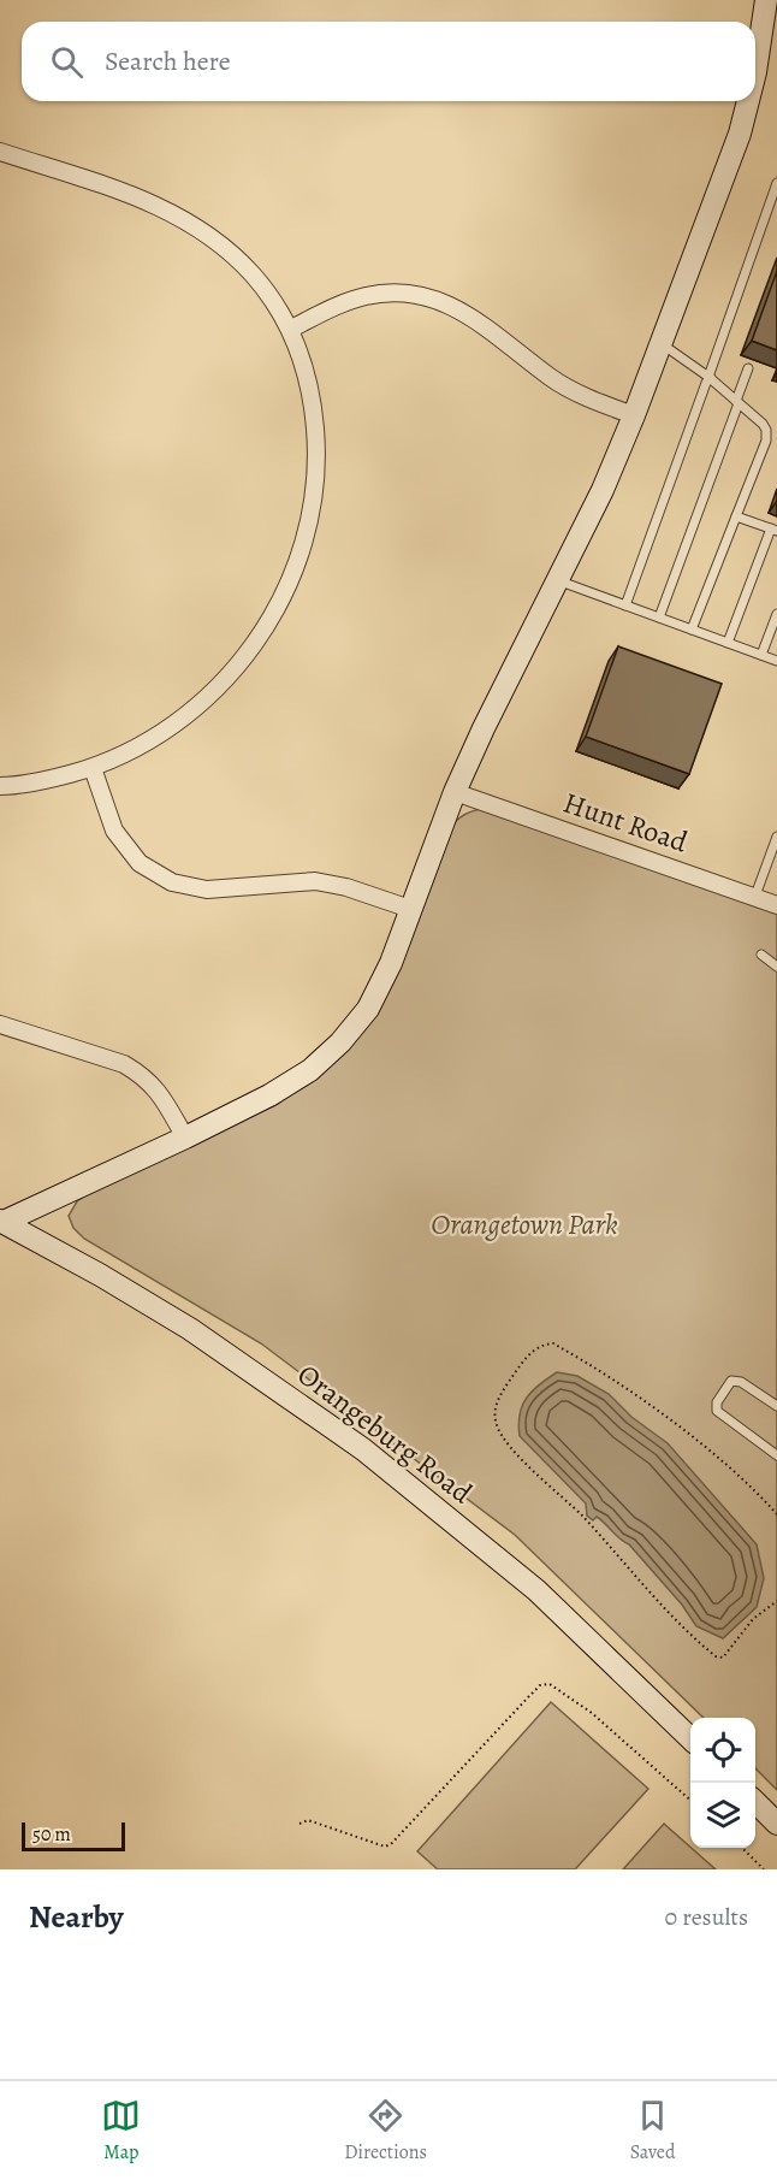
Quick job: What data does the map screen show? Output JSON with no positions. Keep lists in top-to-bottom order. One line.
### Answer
{"streets":{"street":["Hunt Road","Orangeburg Road"]},"parks":["Orangetown Park"],"scale_bar":"50 m","page":{"search":"Search here","scale":"50 m","heading":["Nearby","0 results"],"nav":["Map","Directions","Saved"]}}
